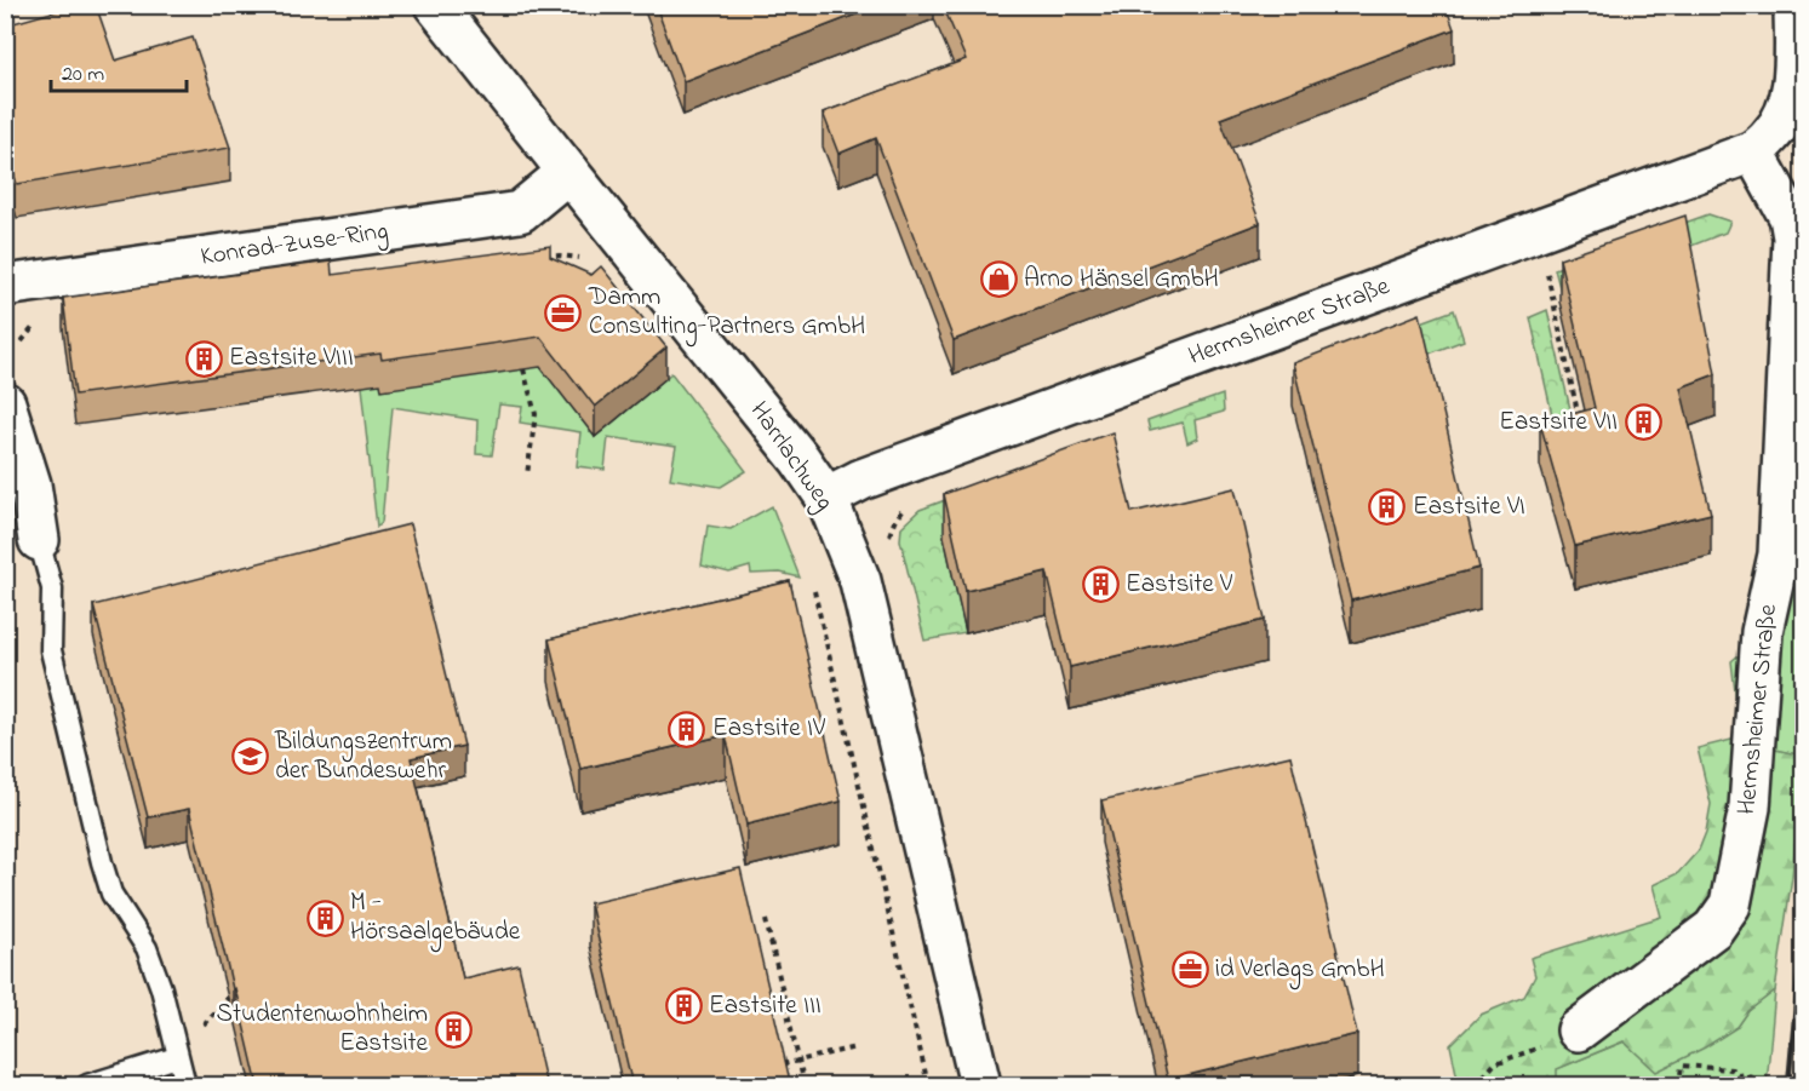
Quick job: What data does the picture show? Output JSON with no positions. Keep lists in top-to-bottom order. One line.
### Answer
{"streets":{"street":["Konrad-Zuse-Ring","Hermsheimer Straße","Harrlachweg"]},"crossings":[["Konrad-Zuse-Ring","Harrlachweg"],["Hermsheimer Straße","Harrlachweg"]],"places":{"shop":["Arno Hänsel GmbH"],"office":["Damm Consulting-Partners GmbH","id Verlags GmbH"],"building":["Eastsite VIII","Eastsite VII","Eastsite VI","Eastsite V","Eastsite IV","M - Hörsaalgebäude","Eastsite III","Studentenwohnheim Eastsite"],"school or university":["Bildungszentrum der Bundeswehr"]},"scale_bar":"20 m"}
